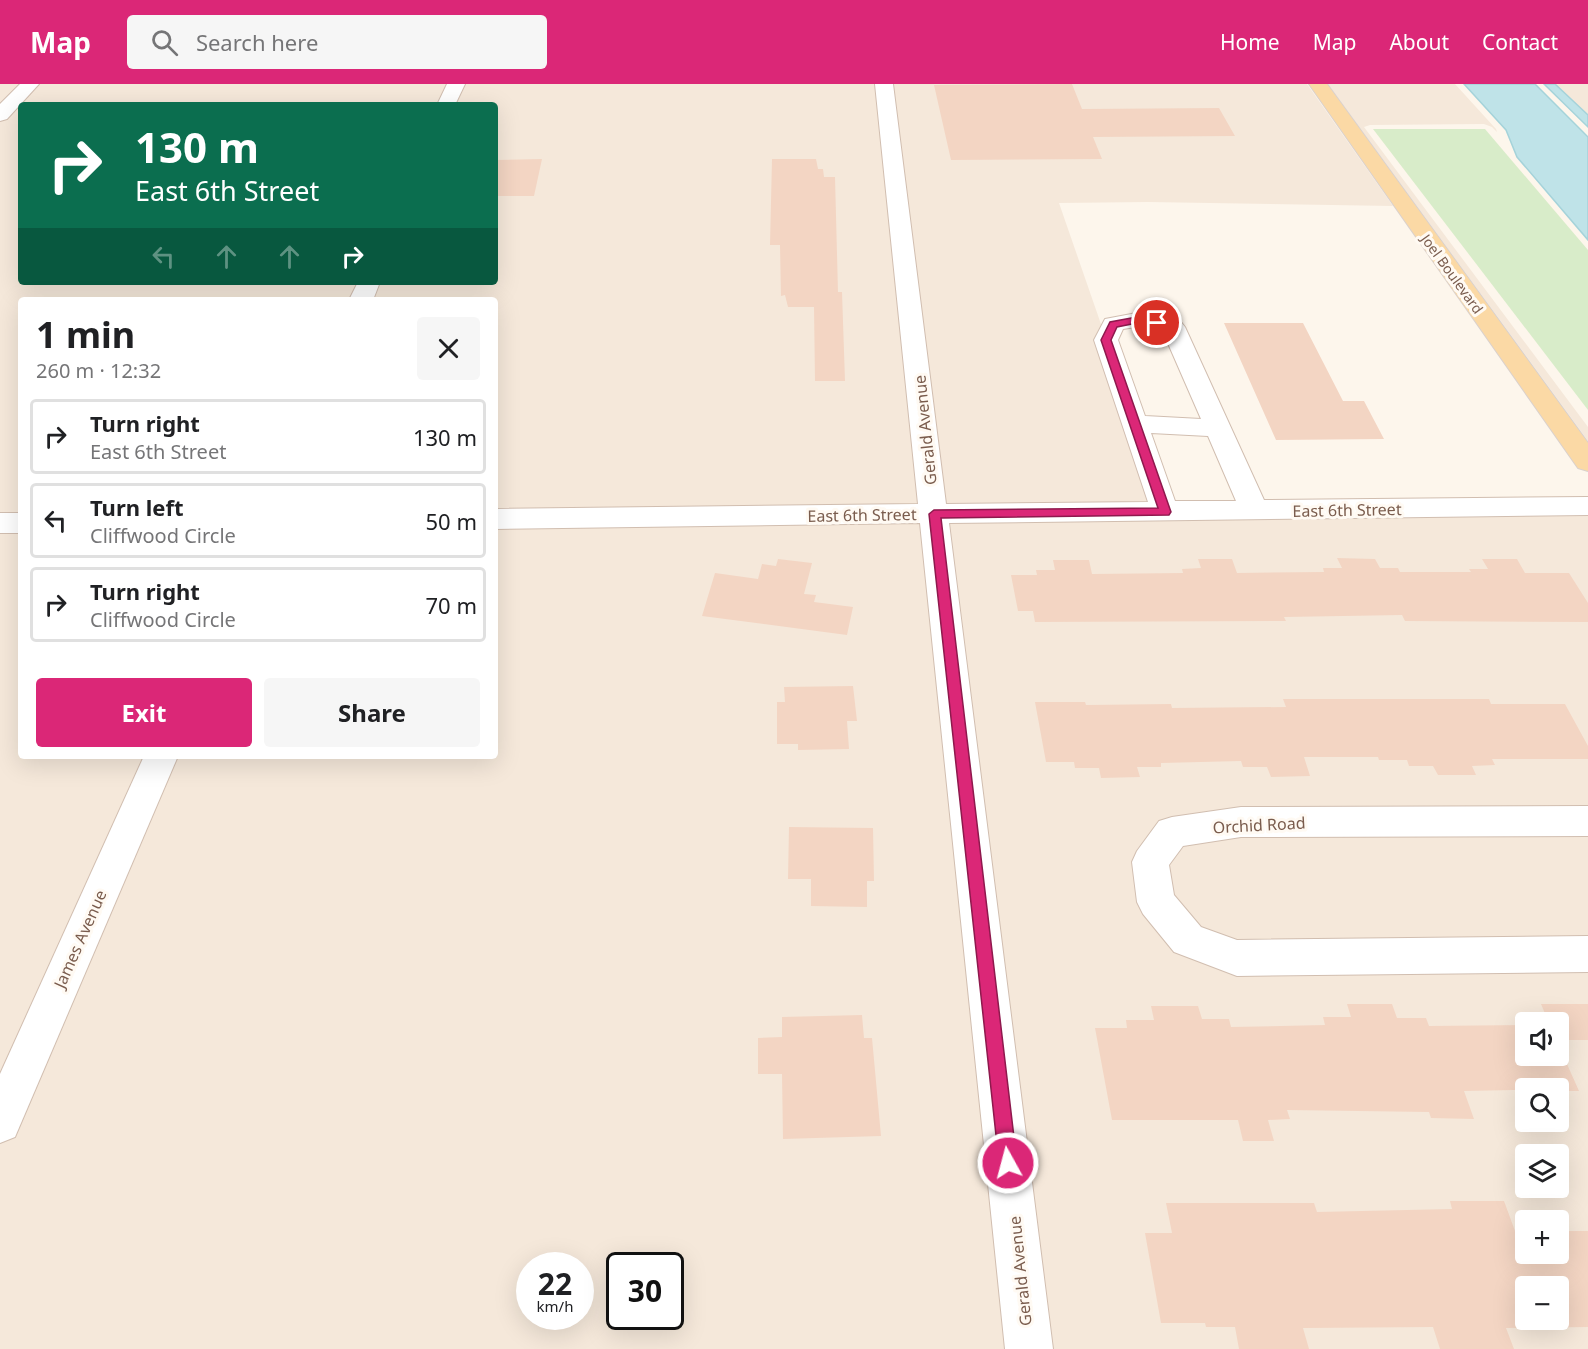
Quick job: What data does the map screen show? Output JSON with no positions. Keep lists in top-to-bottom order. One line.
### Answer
{"streets":{"main road":["Joel Boulevard"],"street":["Gerald Avenue","East 6th Street","Orchid Road","James Avenue"]},"crossings":[["Gerald Avenue","East 6th Street"]],"page":{"header":"Map","search":"Search here","nav":["Home","Map","About","Contact"],"turn":["130 m","East 6th Street"],"heading":["1 min","260 m · 12:32"],"list":[{"name":"Turn right","note":"East 6th Street","value":"130 m"},{"name":"Turn left","note":"Cliffwood Circle","value":"50 m"},{"name":"Turn right","note":"Cliffwood Circle","value":"70 m"}],"buttons":["Exit","Share"],"map_buttons":["+","−"],"speed":"22 km/h","limit":"30"}}
